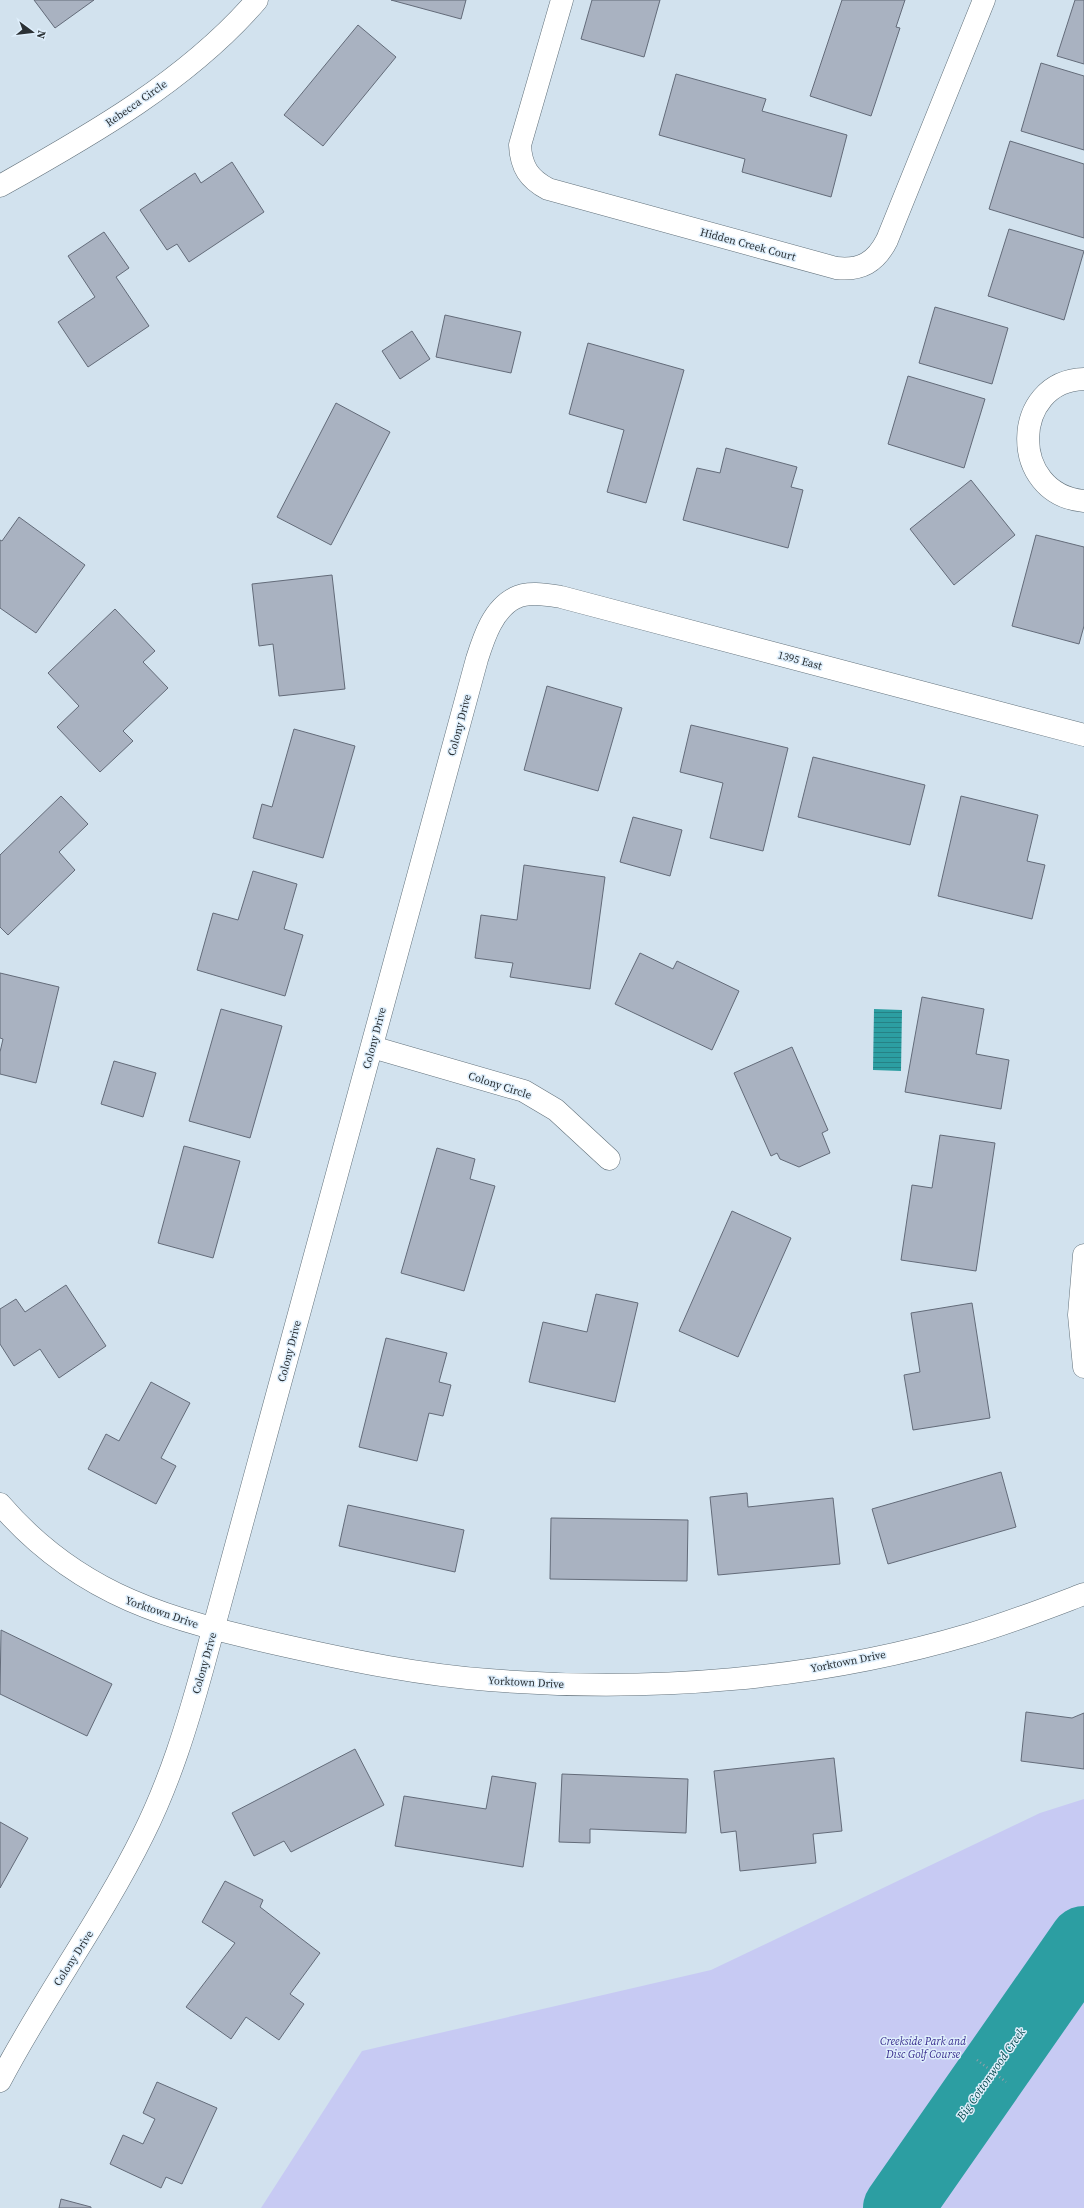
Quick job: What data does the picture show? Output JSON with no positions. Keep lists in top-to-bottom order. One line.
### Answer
{"streets":{"street":["Rebecca Circle","Hidden Creek Court","1395 East","Colony Drive","Colony Circle","Yorktown Drive"]},"crossings":[["1395 East","Colony Drive"],["Colony Drive","Colony Circle"],["Colony Drive","Yorktown Drive"]],"water":["Big Cottonwood Creek"],"parks":["Creekside Park and Disc Golf Course"],"north":"right"}
